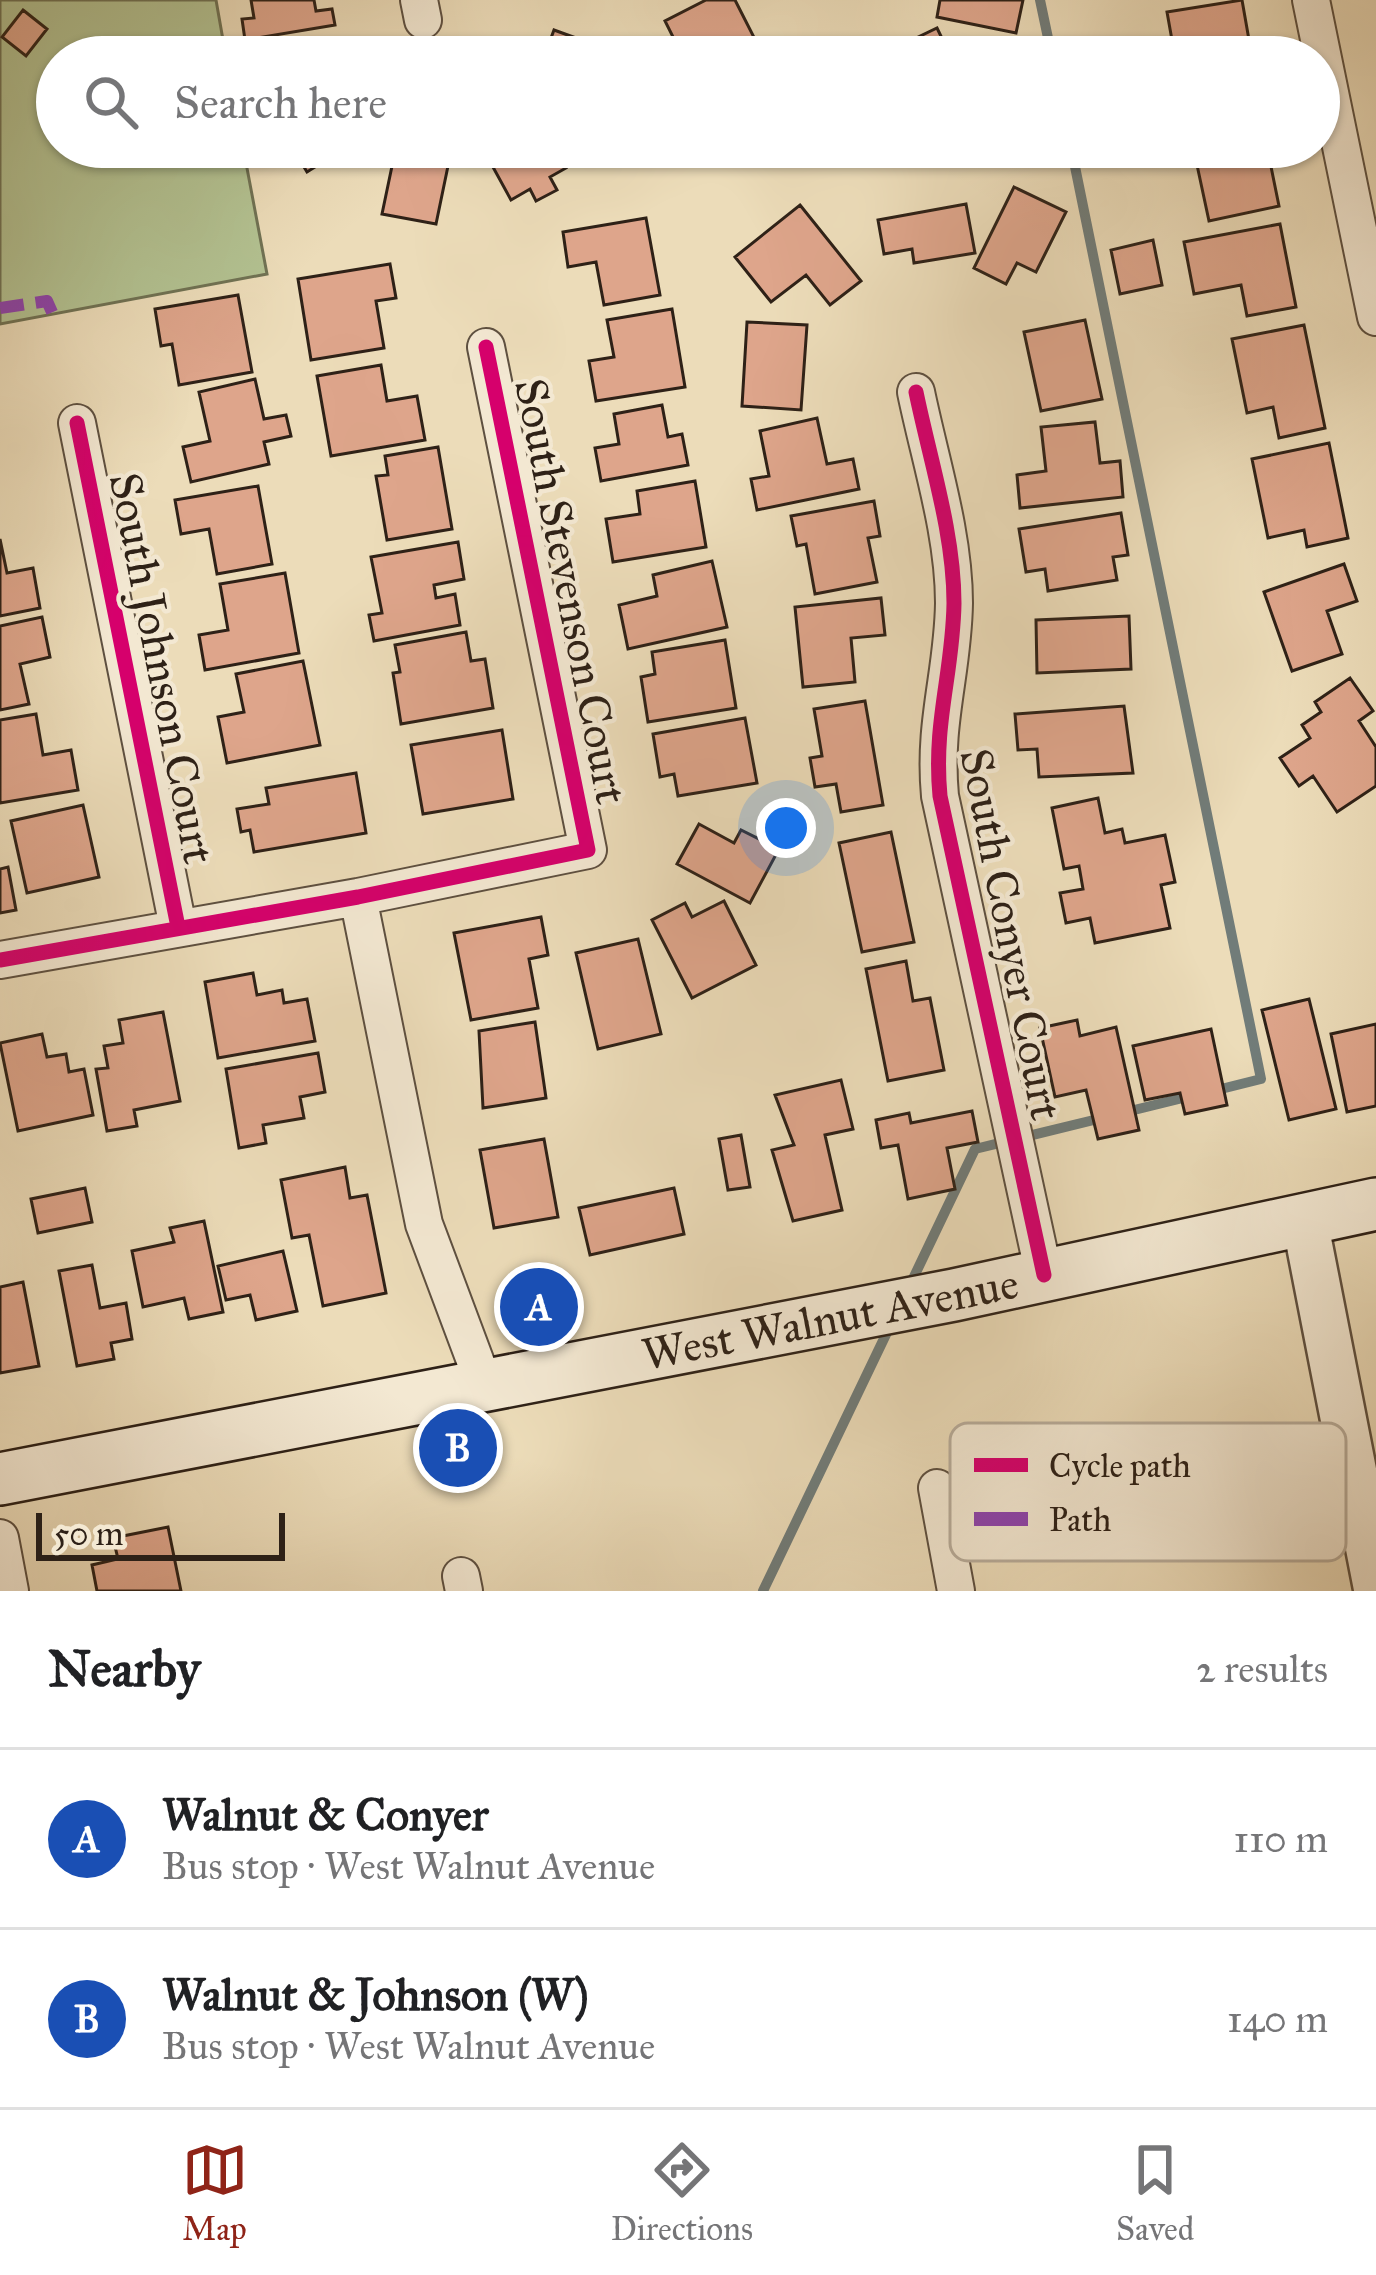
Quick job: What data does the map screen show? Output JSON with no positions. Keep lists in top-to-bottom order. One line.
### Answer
{"streets":{"main road":["West Walnut Avenue"],"street":["South Stevenson Court","South Johnson Court","South Conyer Court"]},"crossings":[["South Conyer Court","West Walnut Avenue"]],"legend":["Cycle path","Path"],"scale_bar":"50 m","page":{"search":"Search here","pins":["A","B"],"scale":"50 m","heading":["Nearby","2 results"],"list":[{"mark":"A","name":"Walnut & Conyer","note":"Bus stop · West Walnut Avenue","value":"110 m"},{"mark":"B","name":"Walnut & Johnson (W)","note":"Bus stop · West Walnut Avenue","value":"140 m"}],"nav":["Map","Directions","Saved"]}}
